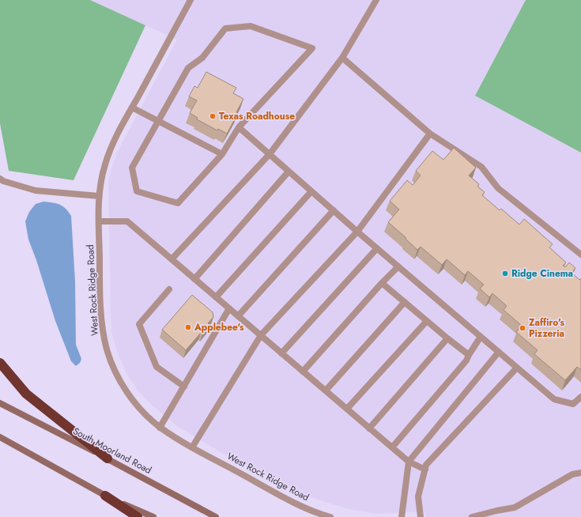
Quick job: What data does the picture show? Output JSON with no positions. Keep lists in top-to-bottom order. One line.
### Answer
{"streets":{"main road":["South Moorland Road"],"street":["West Rock Ridge Road"]},"places":["Texas Roadhouse","Ridge Cinema","Applebee's","Zaffiro's Pizzeria"]}
